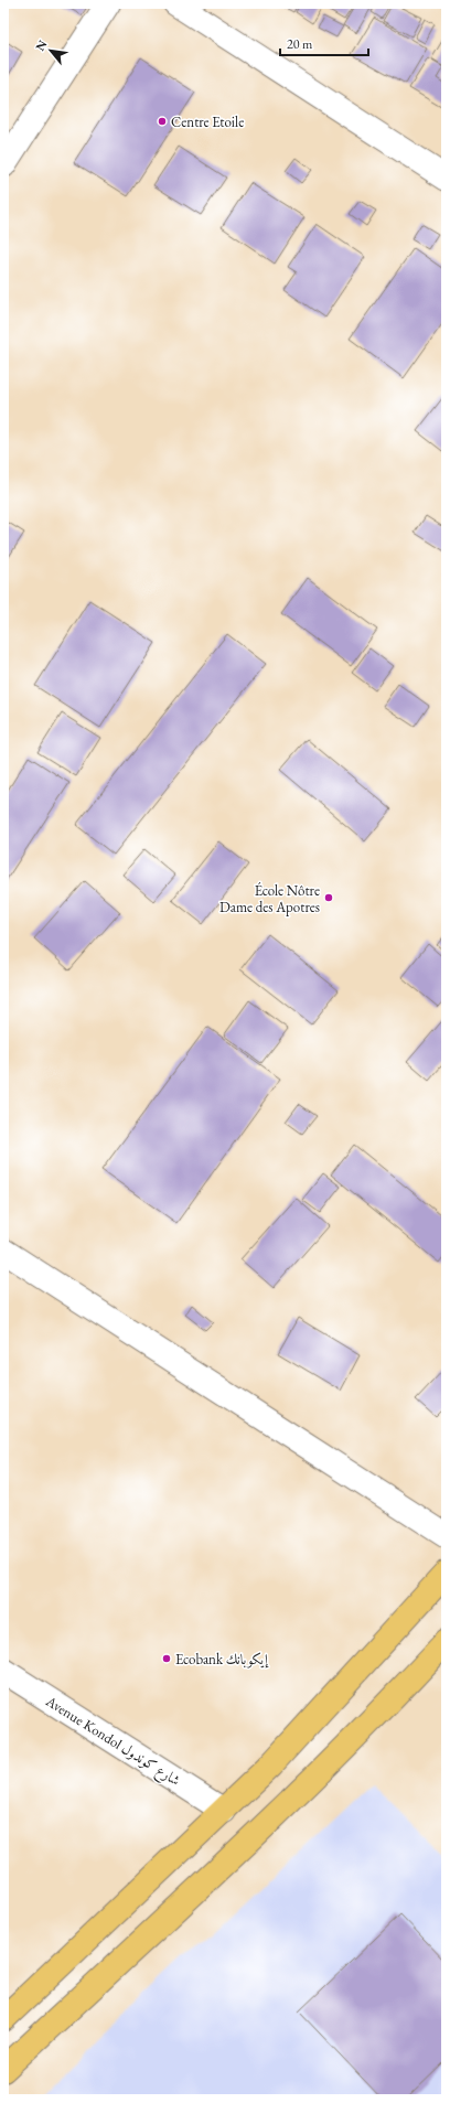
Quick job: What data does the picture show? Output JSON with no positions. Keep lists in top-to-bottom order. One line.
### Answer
{"streets":{"street":["Avenue Kondol شارع كوندول"]},"places":["Centre Etoile","École Nôtre Dame des Apotres","Ecobank إيكوبانك"],"scale_bar":"20 m","north":"top left"}
